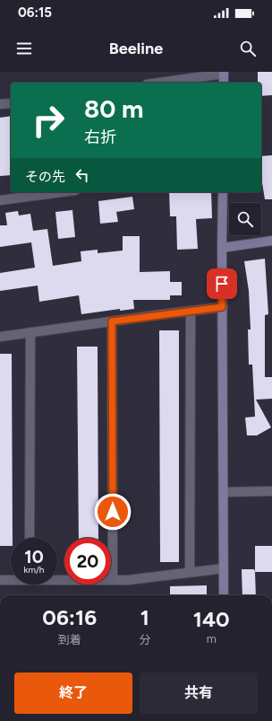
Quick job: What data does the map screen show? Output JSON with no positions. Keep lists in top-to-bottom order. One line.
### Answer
{"page":{"status":"06:15","header":"Beeline","turn":["80 m","右折"],"then":"その先","speed":"10 km/h","limit":"20","eta":["06:16","到着","1","分","140","m"],"buttons":["終了","共有"]}}
